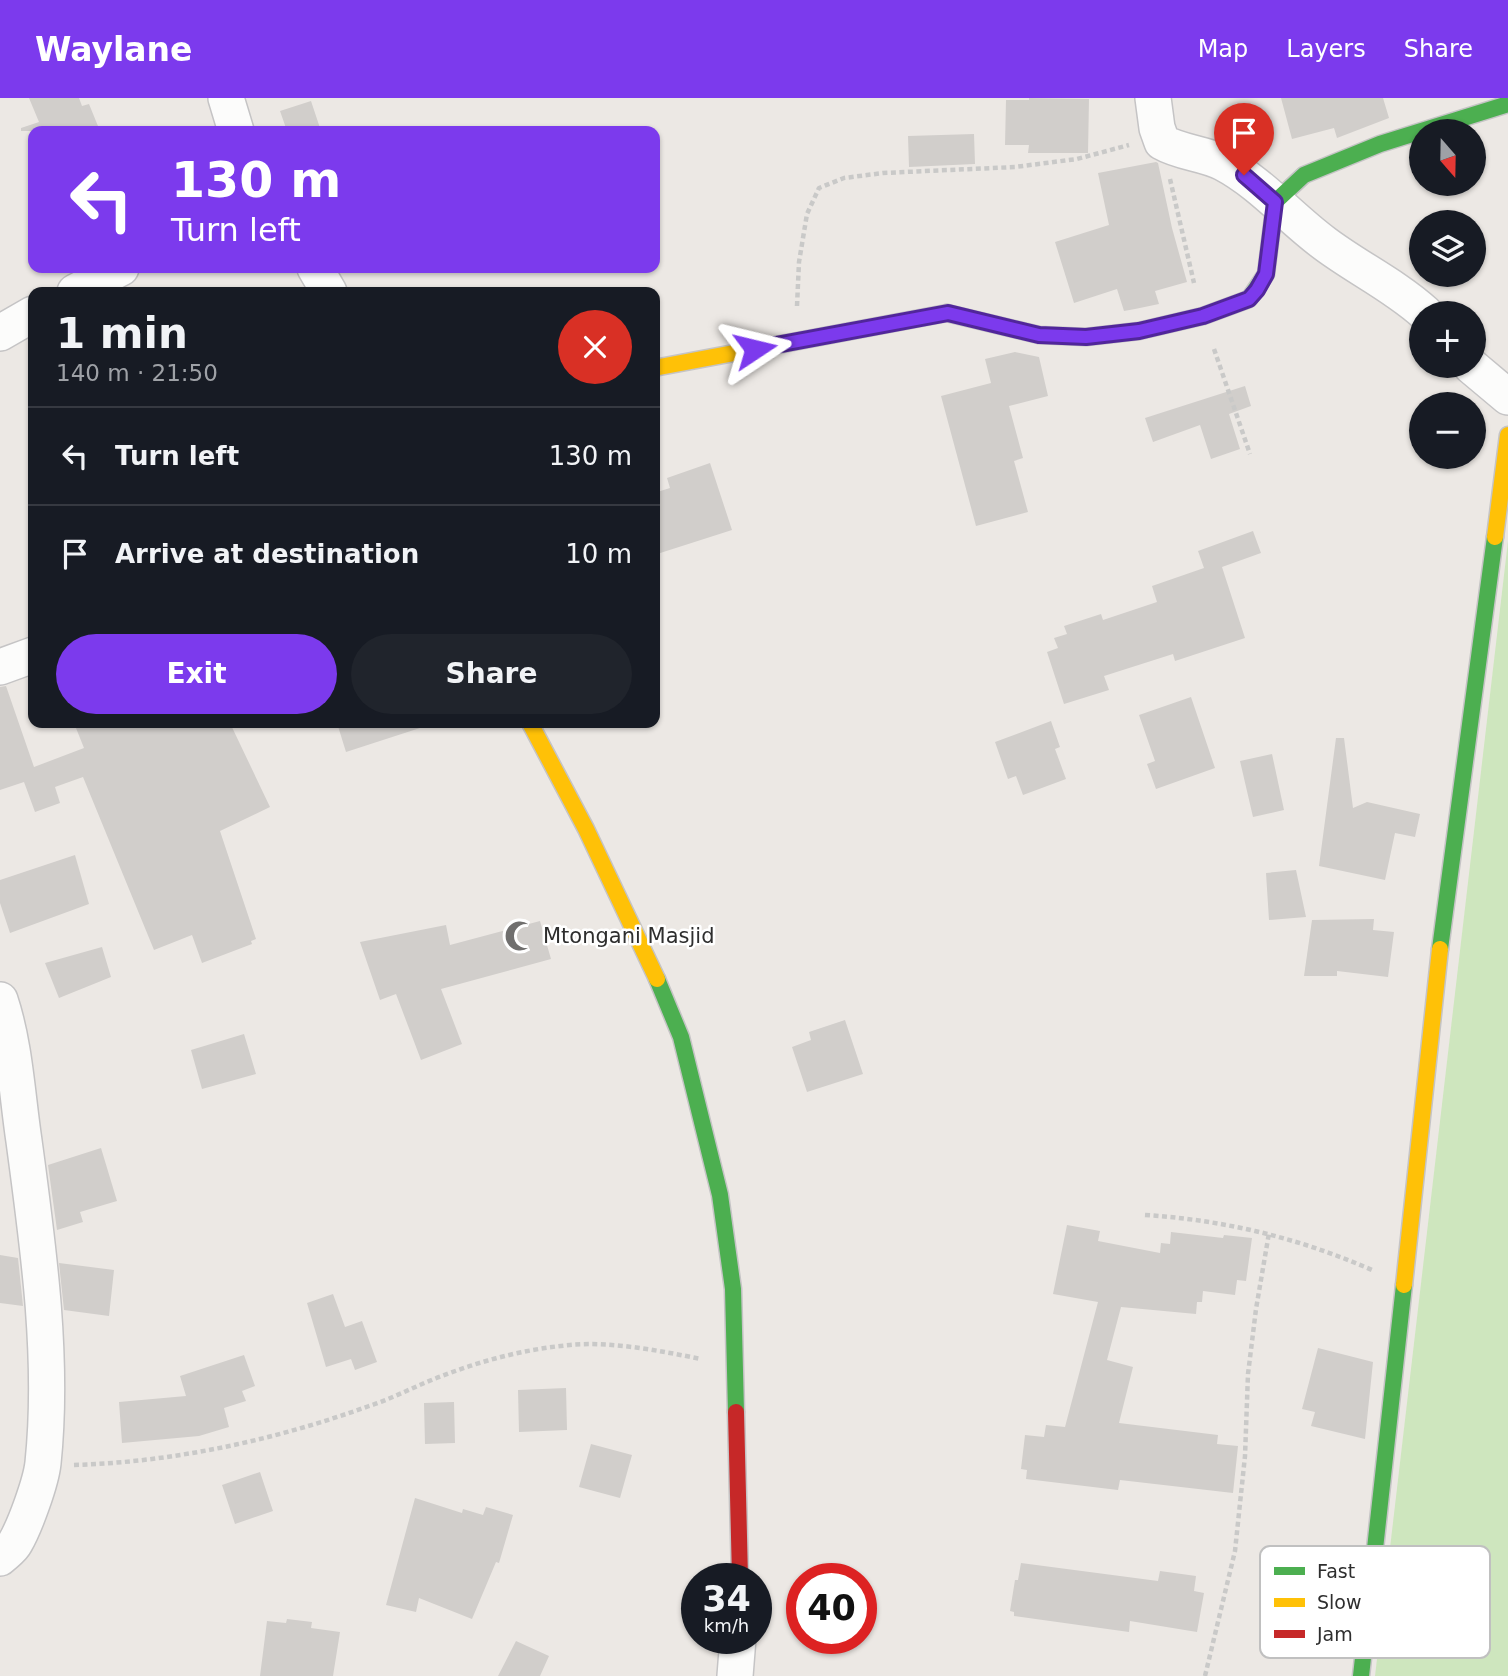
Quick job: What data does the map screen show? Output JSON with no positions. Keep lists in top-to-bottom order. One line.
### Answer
{"places":{"mosque":["Mtongani Masjid"]},"legend":["Fast","Slow","Jam"],"north":"bottom","page":{"header":"Waylane","nav":["Map","Layers","Share"],"map_buttons":["+","−"],"turn":["130 m","Turn left"],"heading":["1 min","140 m · 21:50"],"list":[{"name":"Turn left","value":"130 m"},{"name":"Arrive at destination","value":"10 m"}],"buttons":["Exit","Share"],"speed":"34 km/h","limit":"40"}}
